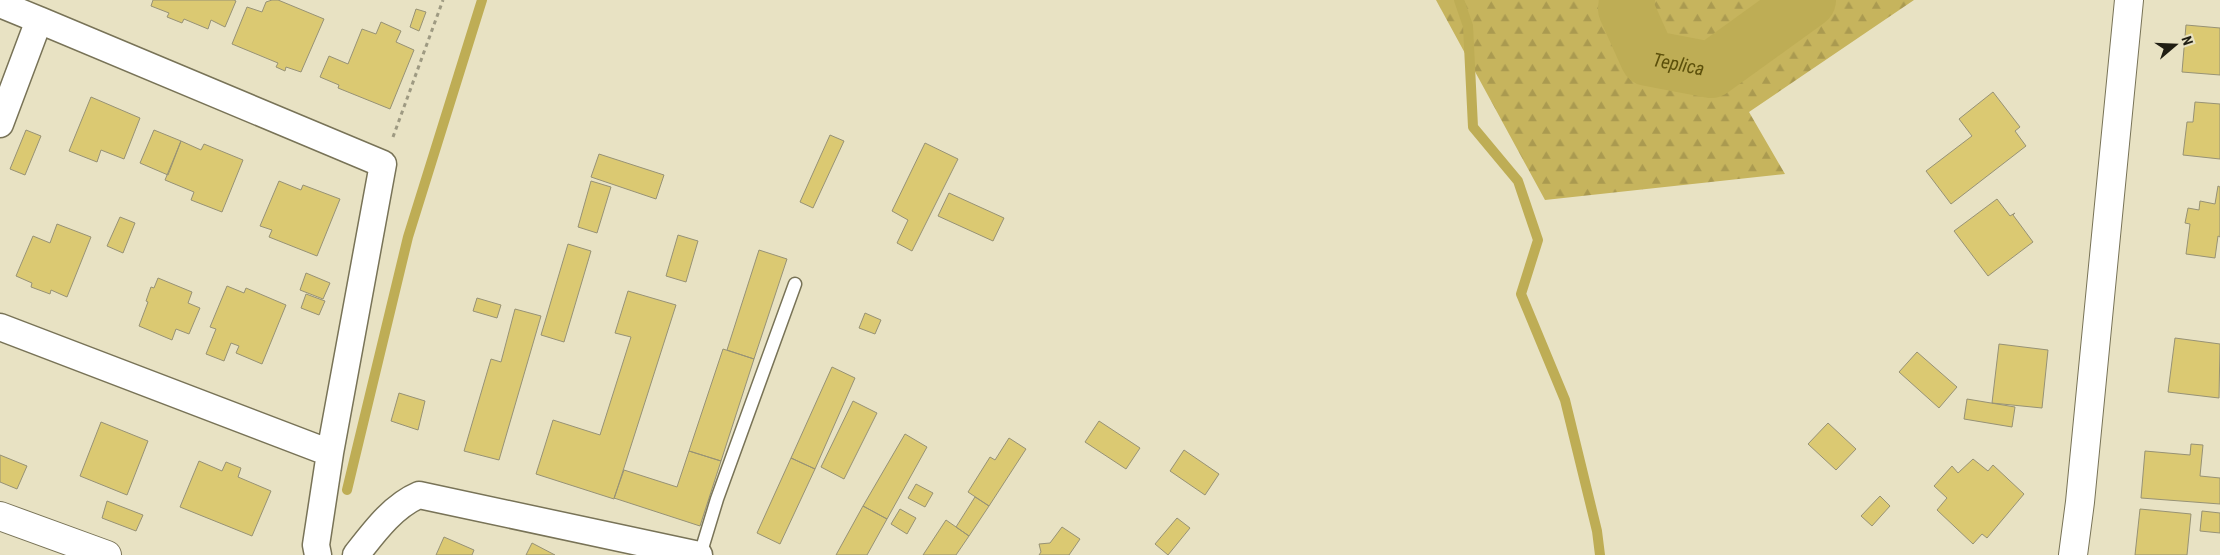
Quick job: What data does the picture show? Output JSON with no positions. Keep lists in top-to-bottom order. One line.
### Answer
{"water":["Teplica"],"north":"right"}
